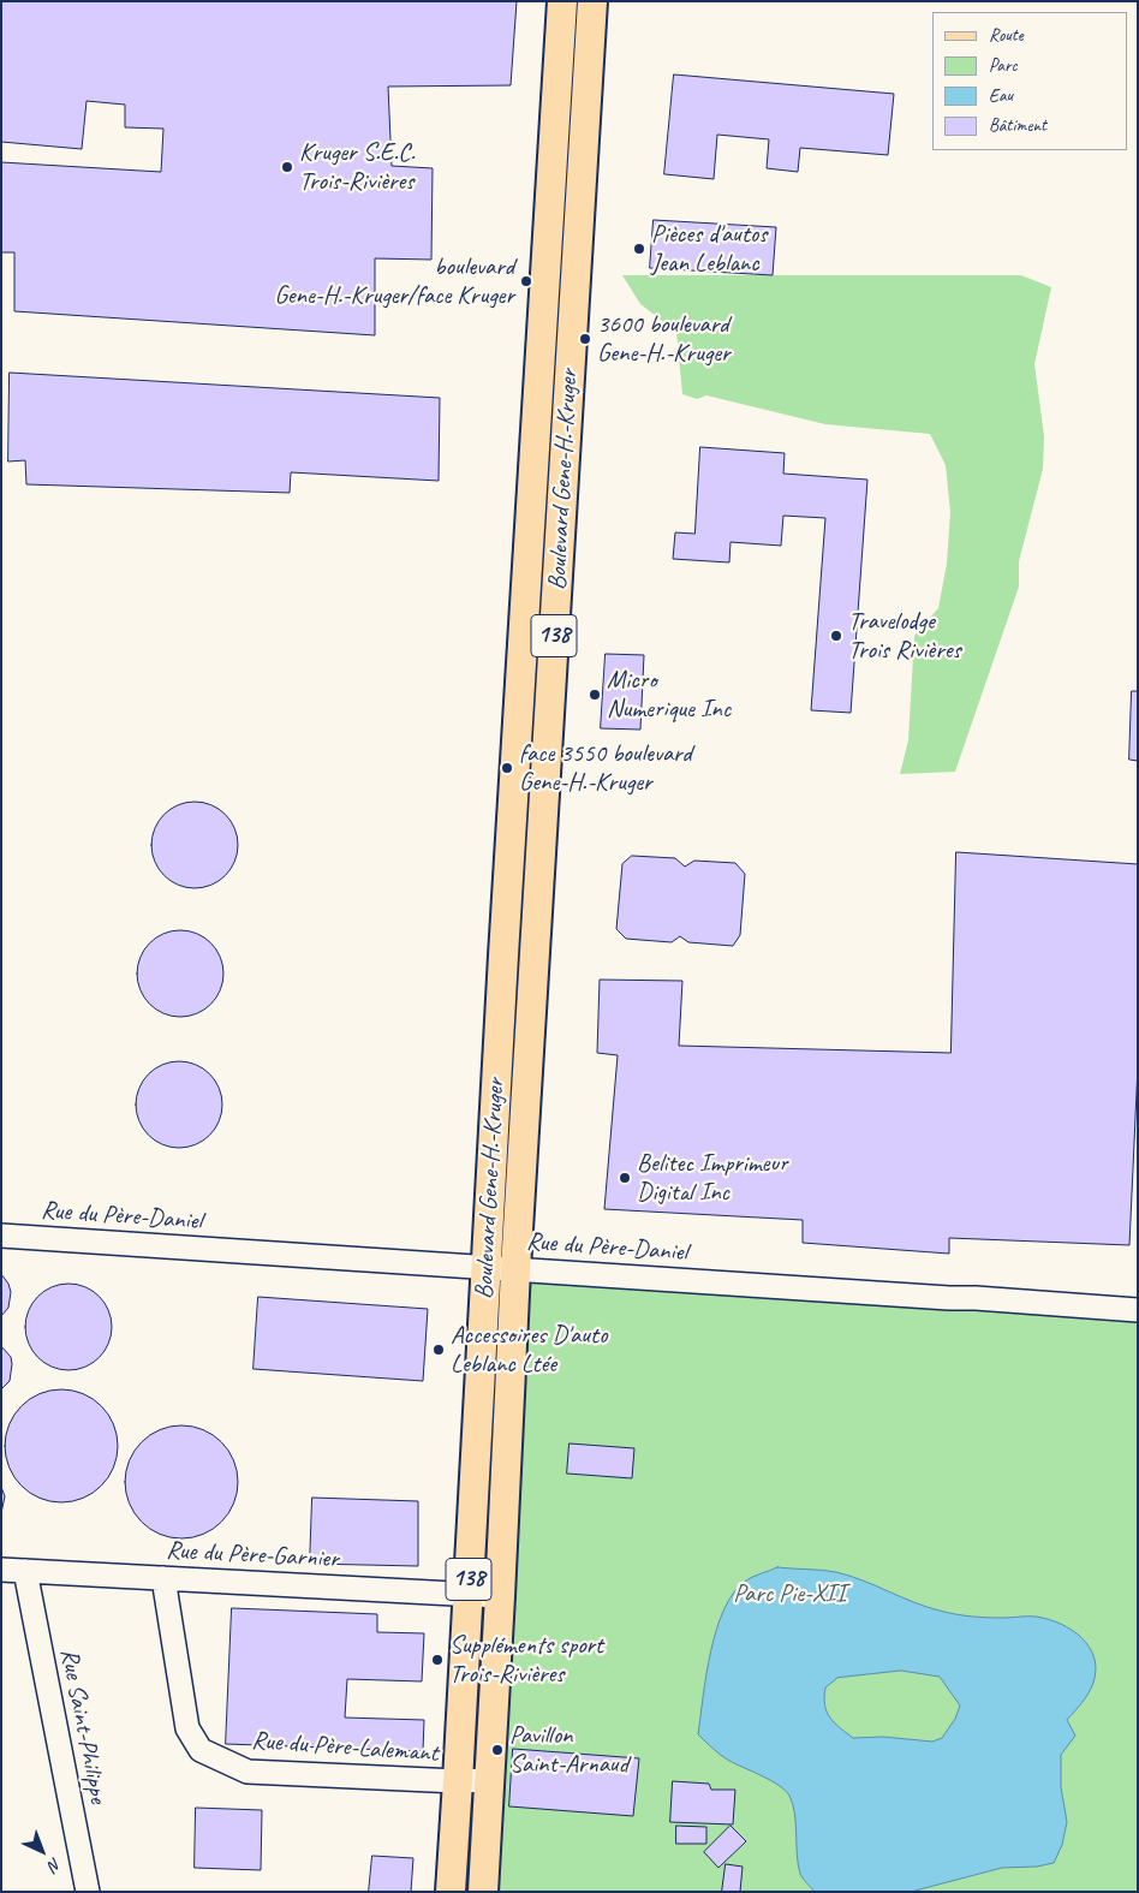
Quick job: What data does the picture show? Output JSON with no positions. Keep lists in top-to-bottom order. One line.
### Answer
{"streets":{"main road":["Boulevard Gene-H.-Kruger","138"],"street":["Rue du Père-Daniel","Rue du Père-Garnier","Rue Saint-Philippe","Rue du Père-Lalemant"]},"crossings":[["Boulevard Gene-H.-Kruger","Rue du Père-Daniel"],["Boulevard Gene-H.-Kruger","Rue du Père-Garnier"],["Boulevard Gene-H.-Kruger","Rue du Père-Lalemant"],["Rue du Père-Garnier","Rue Saint-Philippe"],["Rue du Père-Garnier","Rue du Père-Lalemant"]],"parks":["Parc Pie-XII"],"places":["Kruger S.E.C. Trois-Rivières","Pièces d'autos Jean Leblanc","boulevard Gene-H.-Kruger/face Kruger","3600 boulevard Gene-H.-Kruger","Travelodge Trois Rivières","Micro Numerique Inc","face 3550 boulevard Gene-H.-Kruger","Belitec Imprimeur Digital Inc","Accessoires D'auto Leblanc Ltée","Suppléments sport Trois-Rivières","Pavillon Saint-Arnaud"],"legend":["Route","Parc","Eau","Bâtiment"],"north":"bottom right"}
